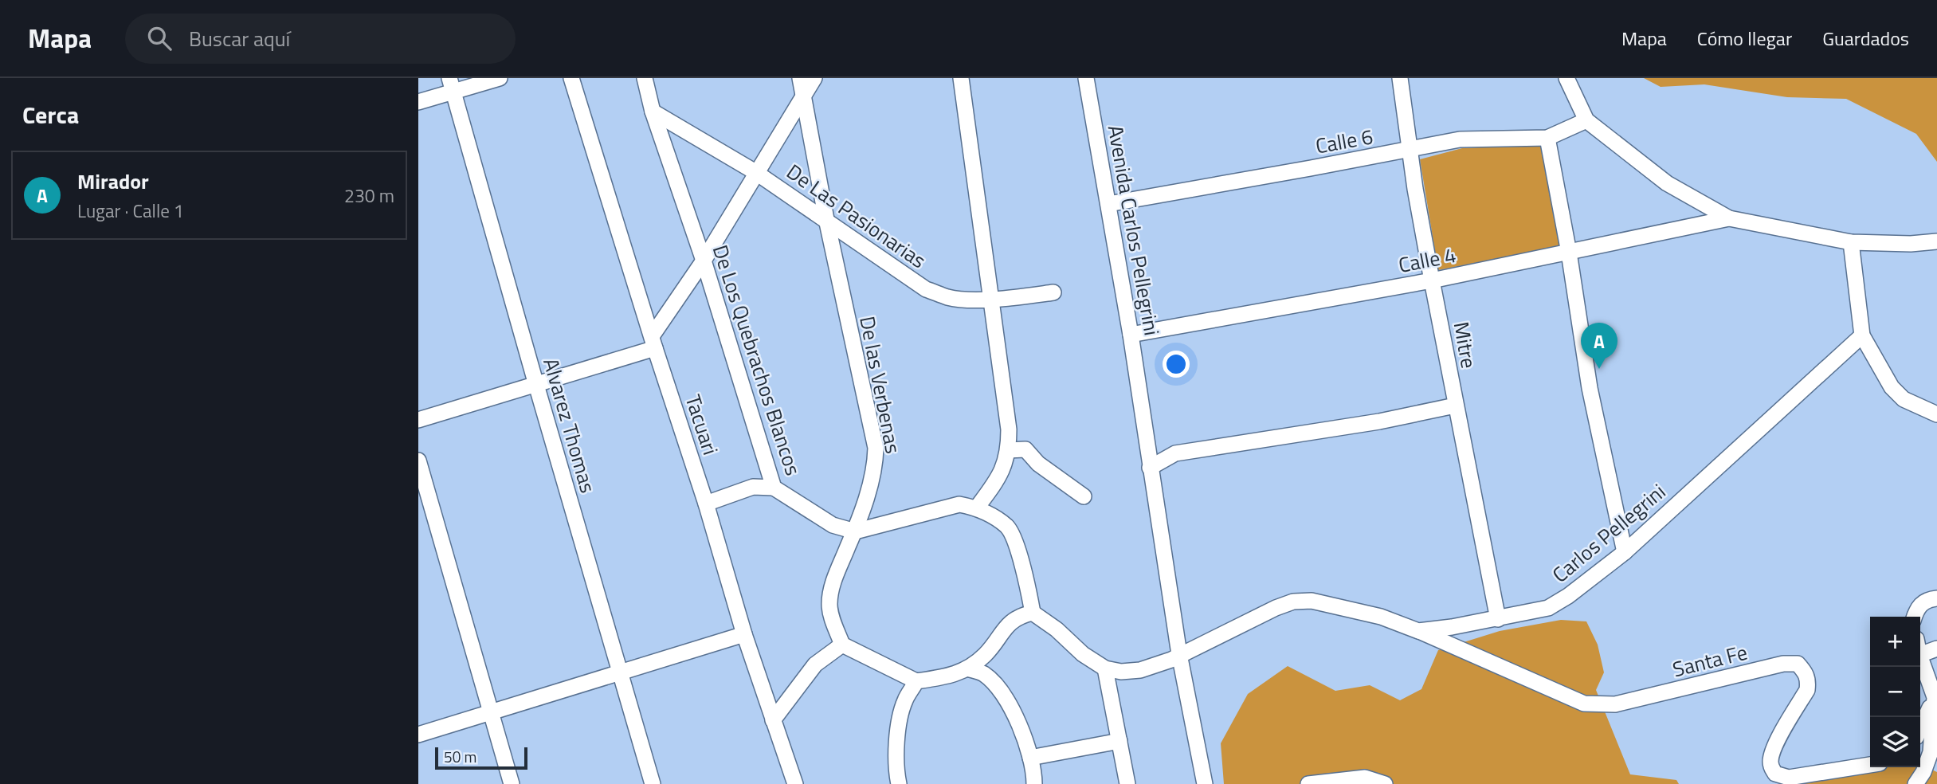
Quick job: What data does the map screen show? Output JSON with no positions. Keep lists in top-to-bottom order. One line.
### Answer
{"streets":{"street":["Calle 6","De Las Pasionarias","Avenida Carlos Pellegrini","Calle 4","Mitre","De Los Quebrachos Blancos","De las Verbenas","Tacuari","Alvarez Thomas","Carlos Pellegrini","Santa Fe"]},"crossings":[["Calle 6","Avenida Carlos Pellegrini"],["Calle 6","Mitre"],["De Las Pasionarias","De Los Quebrachos Blancos"],["De Las Pasionarias","De las Verbenas"],["Avenida Carlos Pellegrini","Calle 4"],["Calle 4","Mitre"],["Mitre","Carlos Pellegrini"],["De Los Quebrachos Blancos","De las Verbenas"],["Carlos Pellegrini","Santa Fe"]],"scale_bar":"50 m","page":{"header":"Mapa","search":"Buscar aquí","nav":["Mapa","Cómo llegar","Guardados"],"heading":"Cerca","list":[{"mark":"A","name":"Mirador","note":"Lugar · Calle 1","value":"230 m"}],"pins":"A","map_buttons":["+","−"],"scale":"50 m"}}
